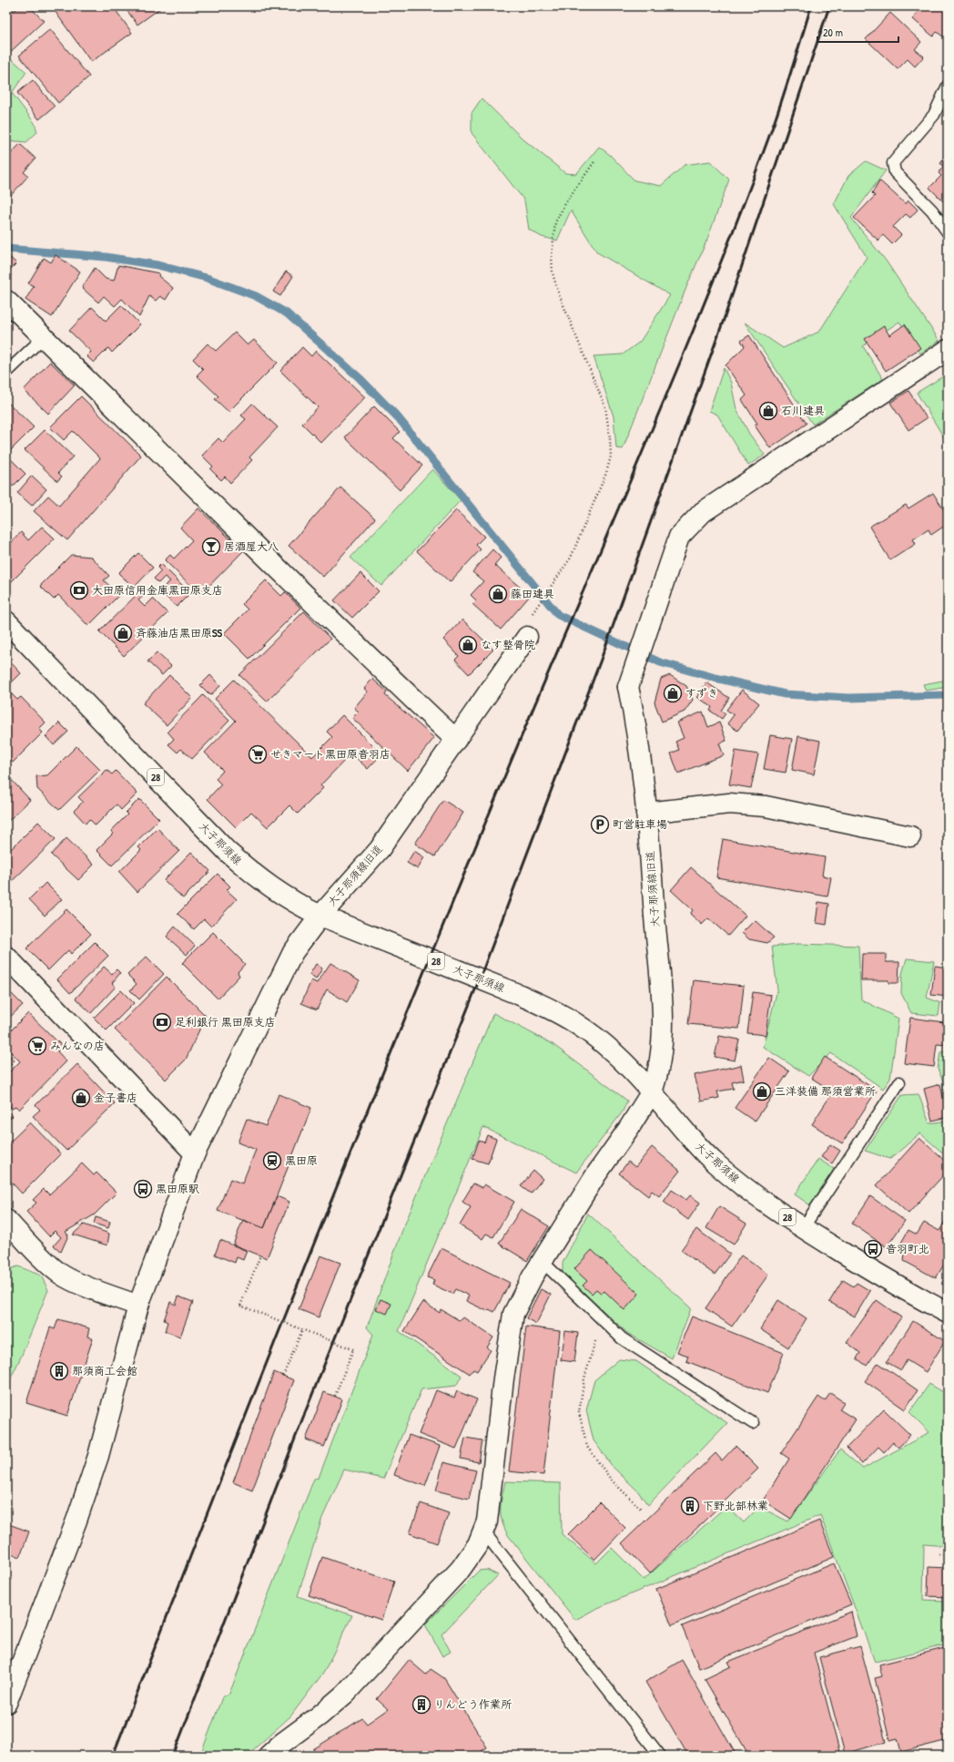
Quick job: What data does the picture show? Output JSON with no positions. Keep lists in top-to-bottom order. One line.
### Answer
{"streets":{"street":["28","大子那須線","大子那須線旧道"]},"crossings":[["大子那須線","大子那須線旧道"]],"places":{"shop":["石川建具","藤田建具","斉藤油店黒田原SS","なす整骨院","すずき","三洋装備 那須営業所","金子書店"],"bar":["居酒屋大八"],"bank":["大田原信用金庫黒田原支店","足利銀行 黒田原支店"],"supermarket":["せきマート黒田原音羽店","みんなの店"],"parking":["町営駐車場"],"station":["黒田原"],"bus stop":["黒田原駅","音羽町北"],"building":["那須商工会館","下野北部林業","りんどう作業所"]},"scale_bar":"20 m"}
